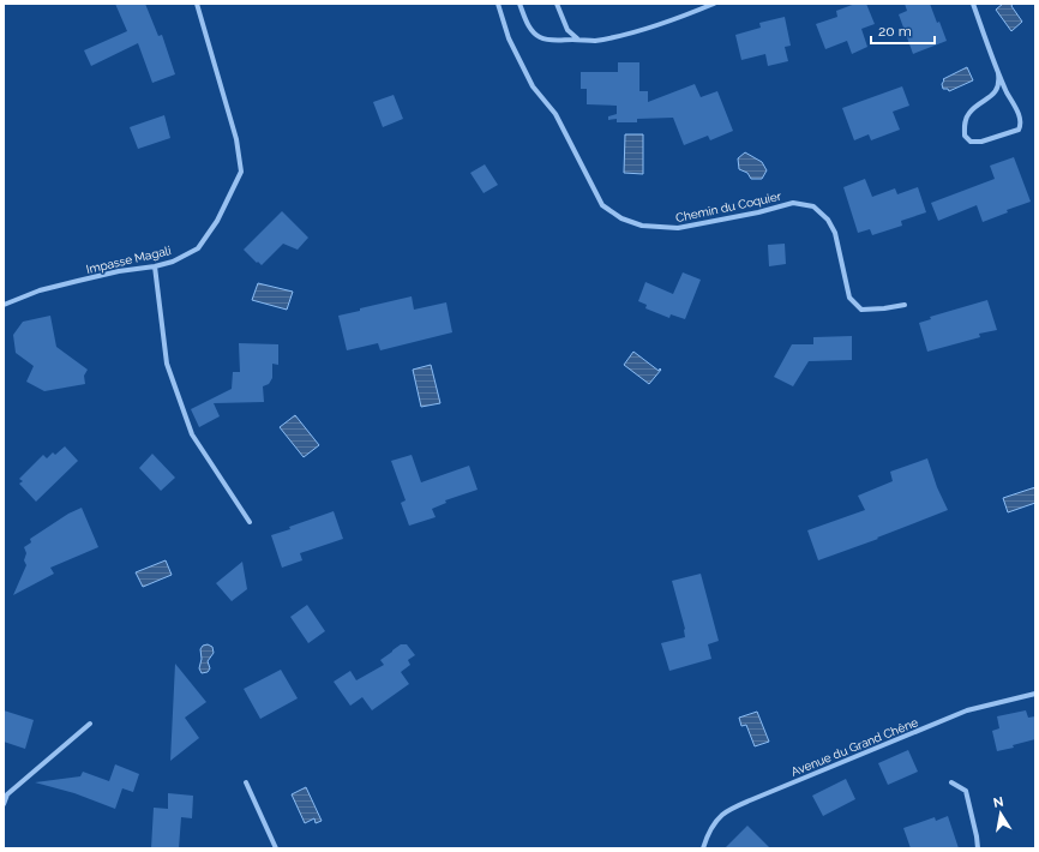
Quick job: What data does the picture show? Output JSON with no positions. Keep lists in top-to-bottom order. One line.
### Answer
{"streets":{"street":["Chemin du Coquier","Impasse Magali","Avenue du Grand Chêne"]},"scale_bar":"20 m","north":"top"}
